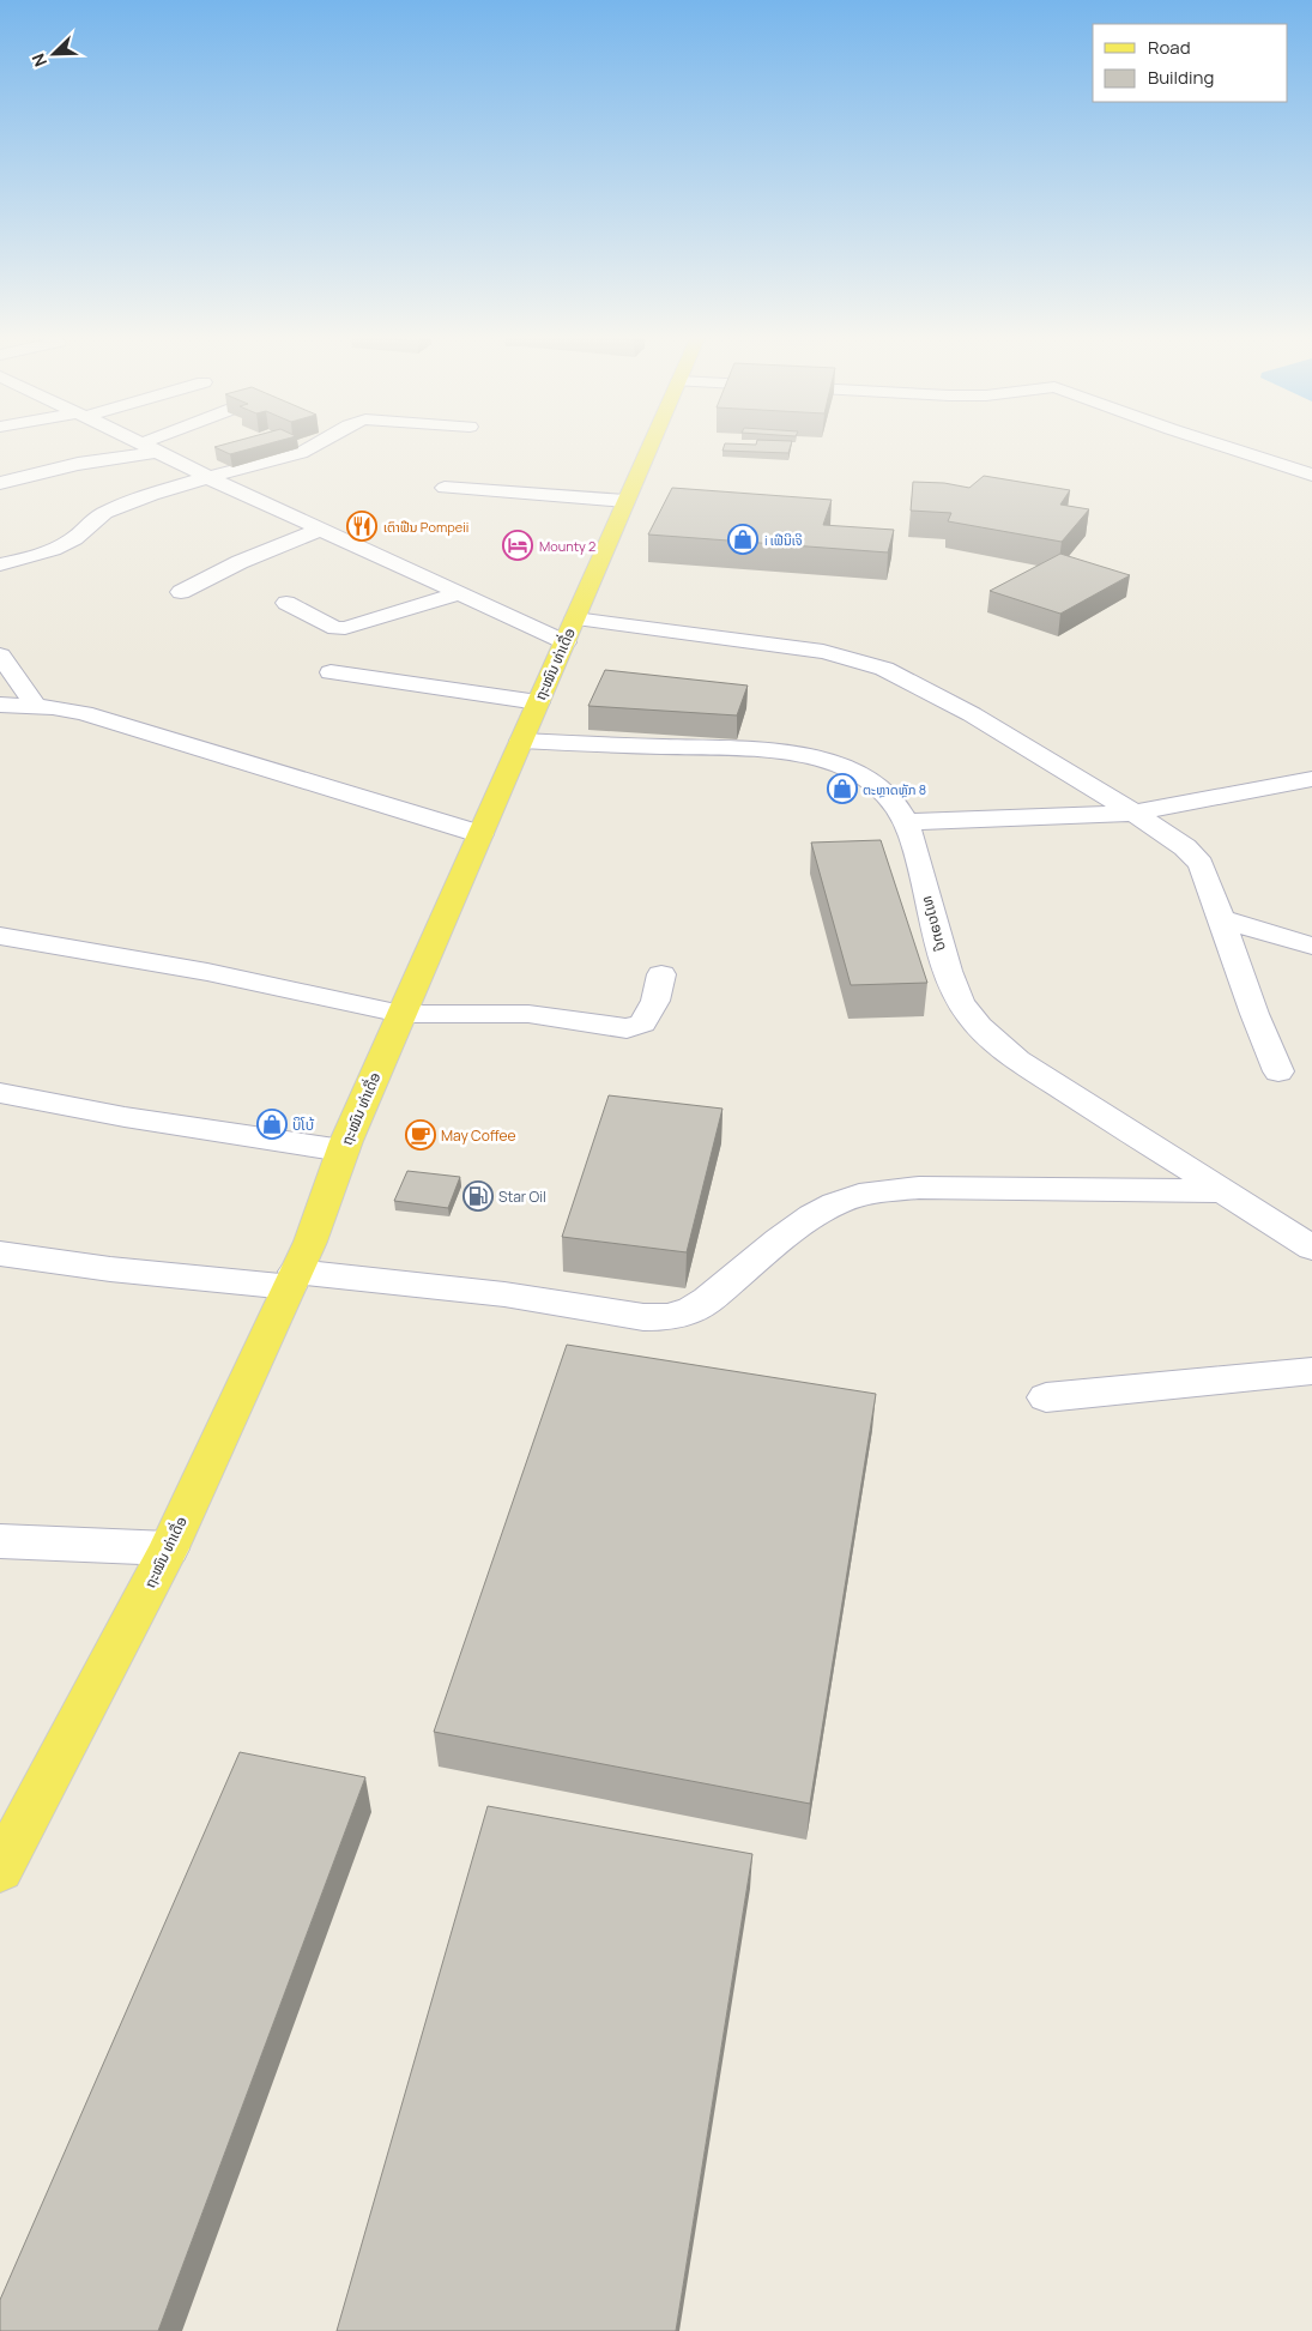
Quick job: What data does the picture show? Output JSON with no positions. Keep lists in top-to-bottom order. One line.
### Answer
{"streets":{"main road":["ຖະໝົນ ທ່າເດື່ອ"],"street":["ທາງດອນດູ"]},"crossings":[["ຖະໝົນ ທ່າເດື່ອ","ທາງດອນດູ"]],"places":{"restaurant":["ເຕົາຟືນ Pompeii"],"shop":["i ເຟີນີເຈີ","ຕະຫຼາດຫຼັກ 8","ບິໂບ້"],"hotel":["Mounty 2"],"cafe":["May Coffee"],"fuel station":["Star Oil"]},"legend":["Road","Building"],"north":"bottom left"}
